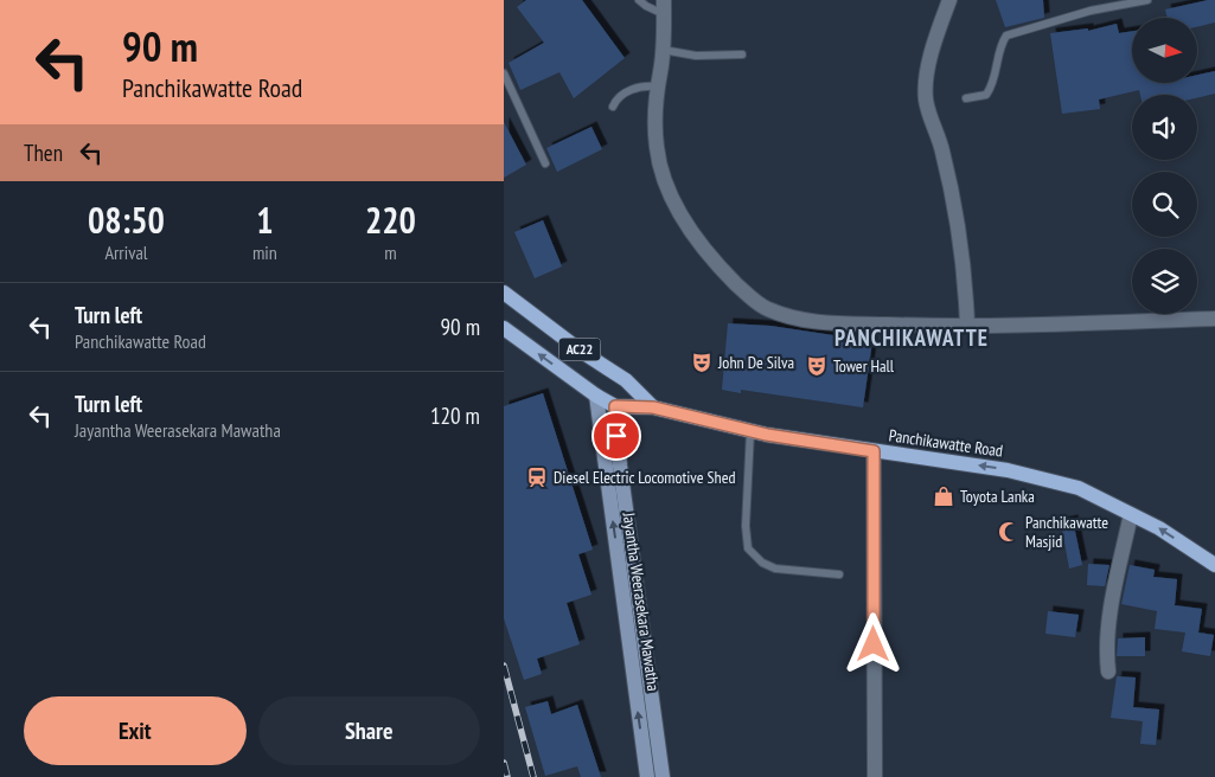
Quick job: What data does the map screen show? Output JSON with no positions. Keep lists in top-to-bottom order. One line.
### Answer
{"streets":{"main road":["AC22","Panchikawatte Road","Jayantha Weerasekara Mawatha"]},"crossings":[["AC22","Panchikawatte Road"],["Panchikawatte Road","Jayantha Weerasekara Mawatha"]],"one_way":["Panchikawatte Road"],"districts":["PANCHIKAWATTE"],"places":{"theatre":["John De Silva","Tower Hall"],"station":["Diesel Electric Locomotive Shed"],"shop":["Toyota Lanka"],"mosque":["Panchikawatte Masjid"]},"north":"right","page":{"turn":["90 m","Panchikawatte Road"],"then":"Then","eta":["08:50","Arrival","1","min","220","m"],"list":[{"name":"Turn left","note":"Panchikawatte Road","value":"90 m"},{"name":"Turn left","note":"Jayantha Weerasekara Mawatha","value":"120 m"}],"buttons":["Exit","Share"]}}
